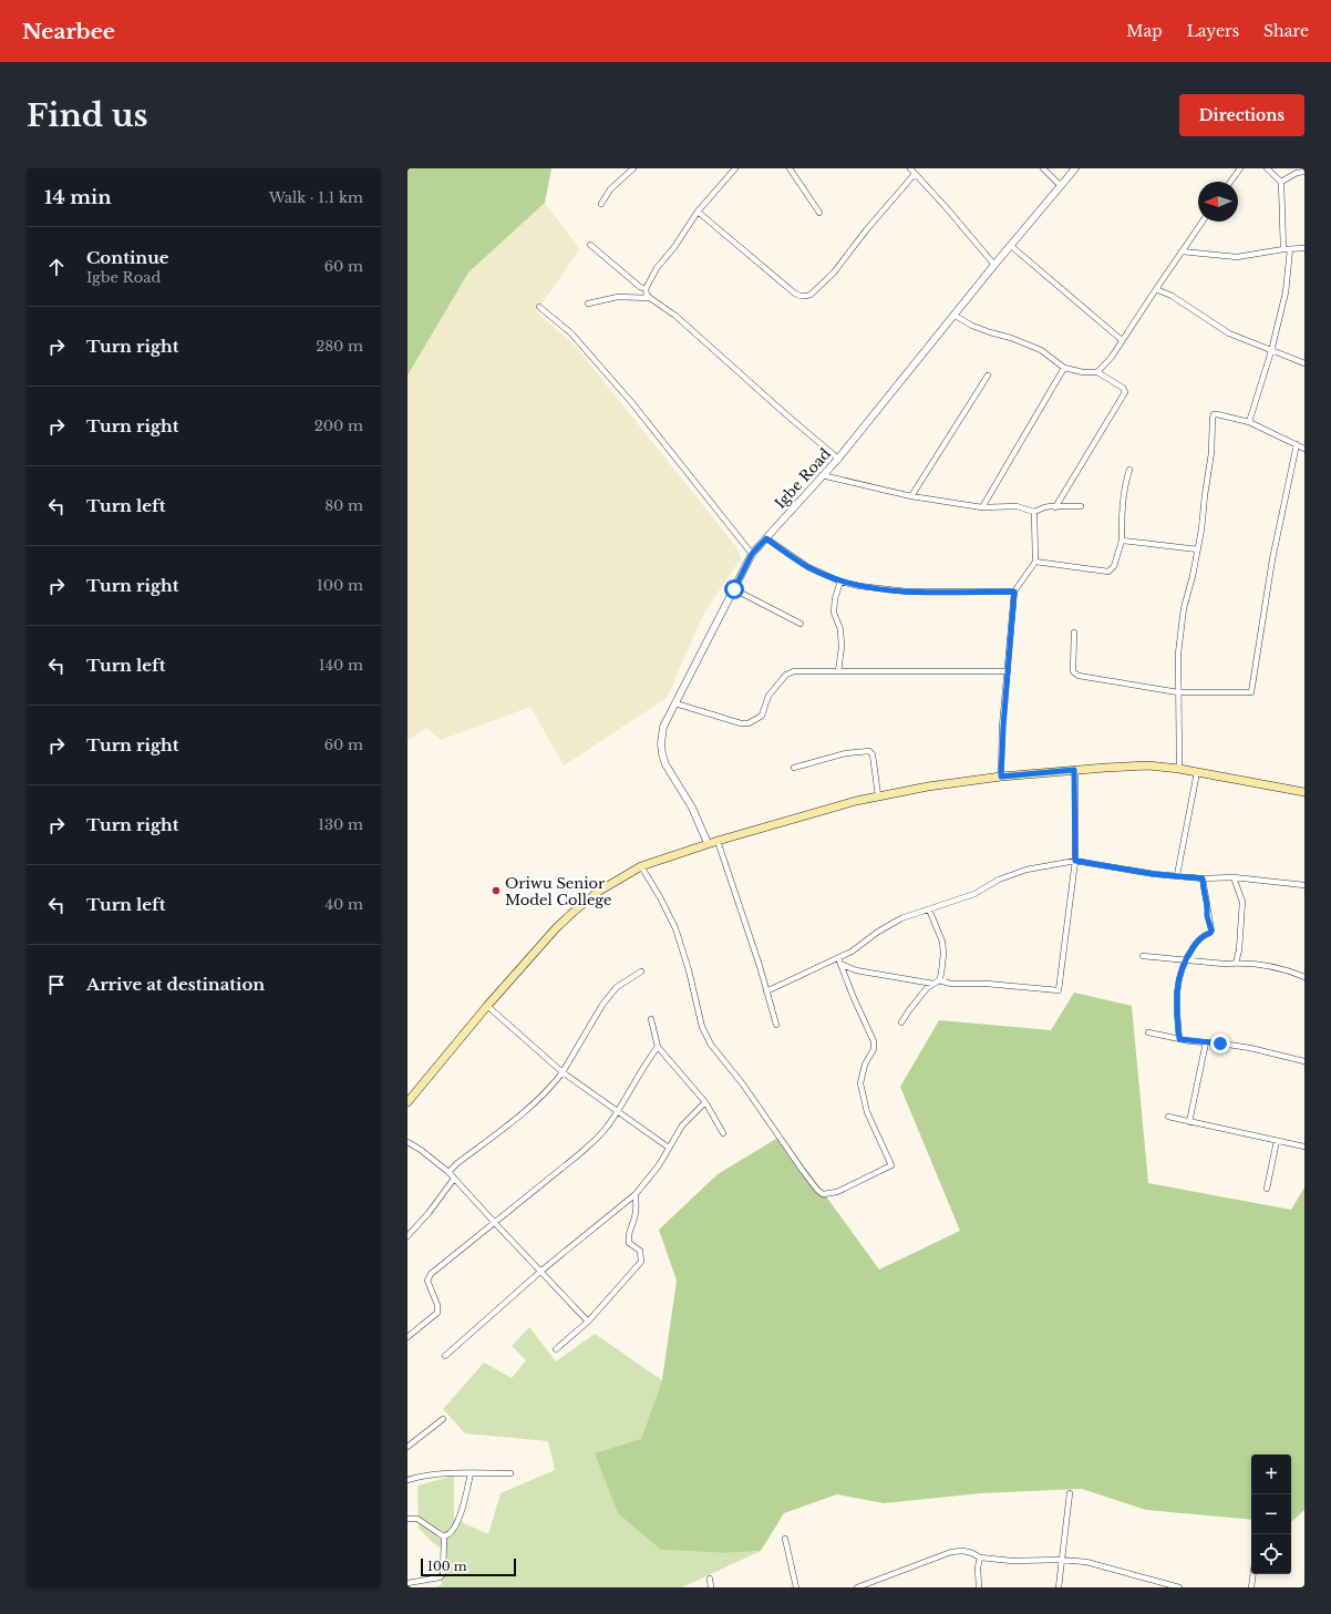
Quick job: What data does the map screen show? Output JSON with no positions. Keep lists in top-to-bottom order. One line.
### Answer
{"streets":{"street":["Igbe Road"]},"places":["Oriwu Senior Model College"],"scale_bar":"100 m","north":"left","page":{"header":"Nearbee","nav":["Map","Layers","Share"],"buttons":"Directions","title":"Find us","heading":["14 min","Walk · 1.1 km"],"list":[["Continue","Igbe Road","60 m"],["Turn right","280 m"],["Turn right","200 m"],["Turn left","80 m"],["Turn right","100 m"],["Turn left","140 m"],["Turn right","60 m"],["Turn right","130 m"],["Turn left","40 m"],"Arrive at destination"],"map_buttons":["+","−"],"scale":"100 m"}}
